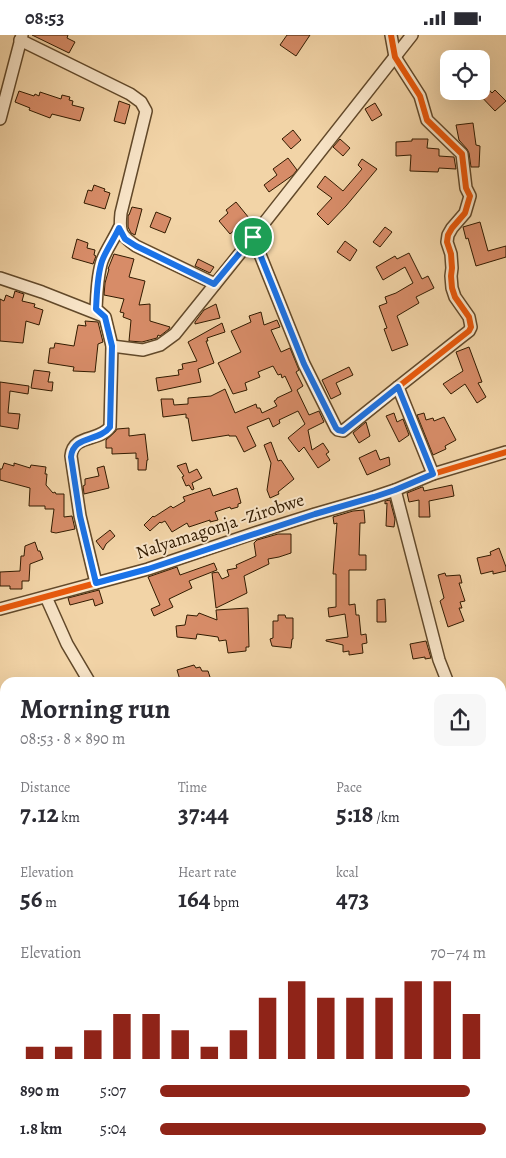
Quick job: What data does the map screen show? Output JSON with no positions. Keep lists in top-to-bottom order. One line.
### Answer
{"streets":{"street":["Nalyamagonja -Zirobwe"]},"page":{"status":"08:53","heading":["Morning run","08:53 · 8 × 890 m"],"stats":[["Distance","7.12 km"],["Time","37:44"],["Pace","5:18 /km"],["Elevation","56 m"],["Heart rate","164 bpm"],["kcal","473"]],"chart":["Elevation","70–74 m"],"list":[{"name":"890 m","note":"5:07"},{"name":"1.8 km","note":"5:04"}]}}
